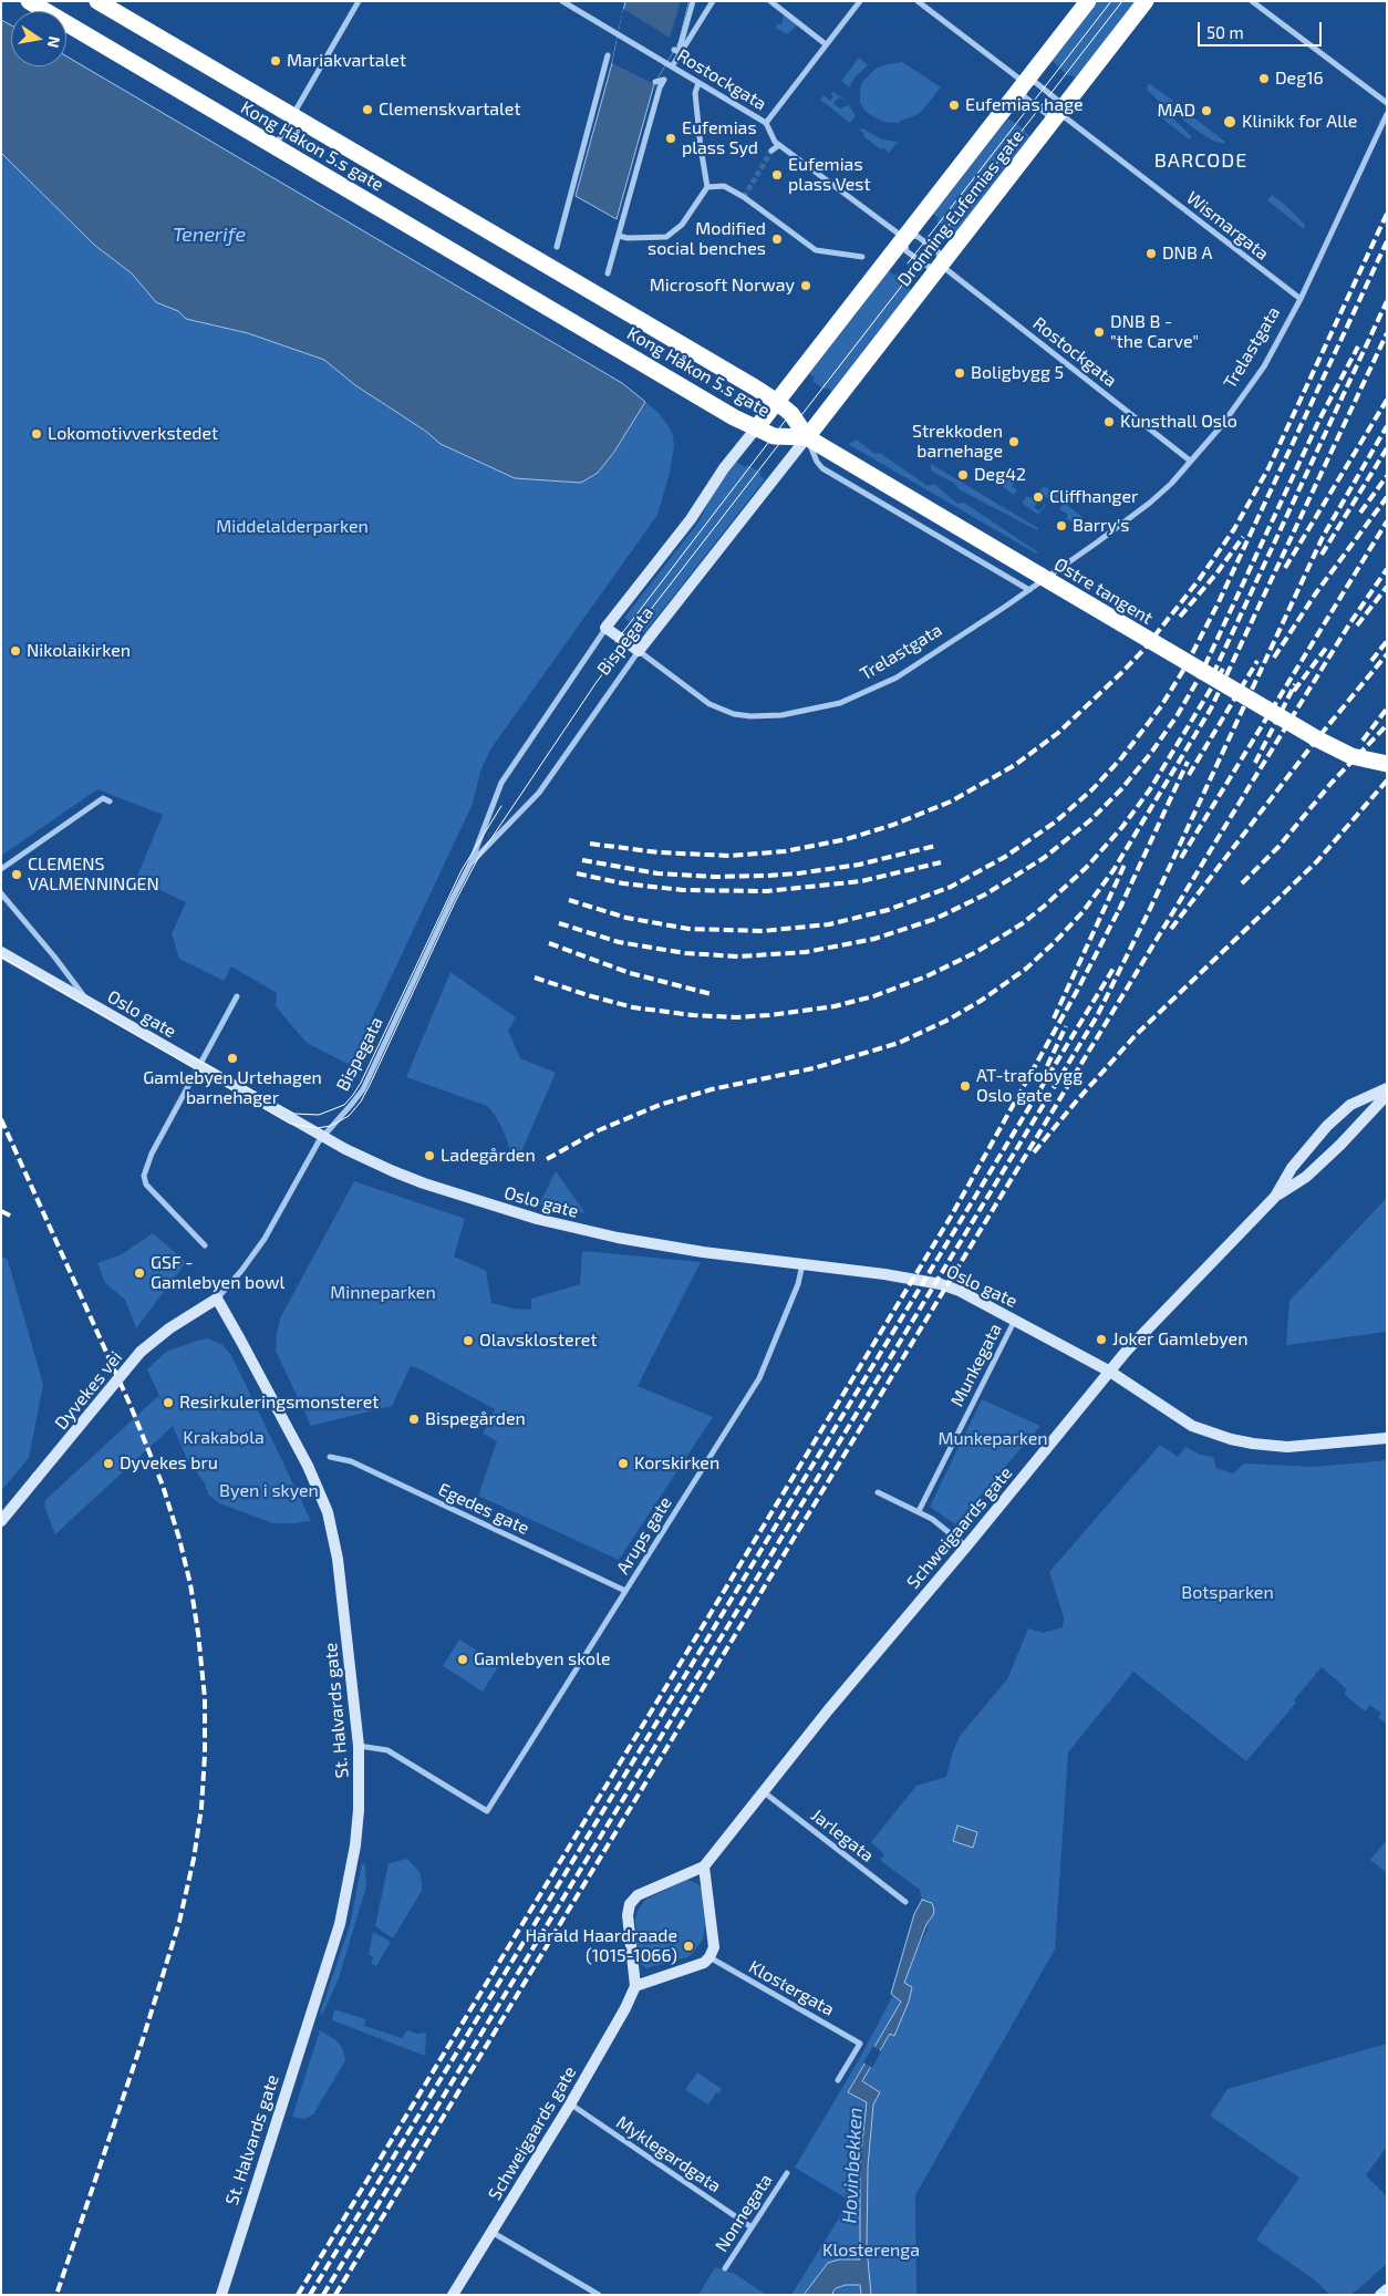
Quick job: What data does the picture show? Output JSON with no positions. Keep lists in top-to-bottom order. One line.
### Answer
{"streets":{"highway":["Kong Håkon 5.s gate","Dronning Eufemias gate","Østre tangent"],"street":["Rostockgata","Wismargata","Trelastgata","Bispegata","Oslo gate","Munkegata","Dyvekes vei","Egedes gate","Schweigaards gate","Arups gate","St. Halvards gate","Jarlegata","Klostergata","Myklegardgata","Nonnegata"]},"crossings":[["Rostockgata","Dronning Eufemias gate"],["Rostockgata","Trelastgata"],["Kong Håkon 5.s gate","Dronning Eufemias gate"],["Kong Håkon 5.s gate","Østre tangent"],["Kong Håkon 5.s gate","Bispegata"],["Dronning Eufemias gate","Wismargata"],["Dronning Eufemias gate","Østre tangent"],["Dronning Eufemias gate","Bispegata"],["Wismargata","Trelastgata"],["Trelastgata","Bispegata"],["Østre tangent","Bispegata"],["Bispegata","Oslo gate"],["Bispegata","Dyvekes vei"],["Bispegata","St. Halvards gate"],["Oslo gate","Munkegata"],["Oslo gate","Schweigaards gate"],["Oslo gate","Arups gate"],["Dyvekes vei","St. Halvards gate"],["Egedes gate","Arups gate"],["Schweigaards gate","Jarlegata"],["Schweigaards gate","Myklegardgata"],["Arups gate","St. Halvards gate"],["Myklegardgata","Nonnegata"]],"districts":["BARCODE"],"water":["Tenerife","Hovinbekken"],"parks":["Middelalderparken","Minneparken","Krakabøla","Munkeparken","Byen i skyen","Botsparken","Klosterenga"],"places":["Mariakvartalet","Deg16","Eufemias hage","Clemenskvartalet","MAD","Klinikk for Alle","Eufemias plass Syd","Eufemias plass Vest","Modified social benches","DNB A","Microsoft Norway","DNB B - \"the Carve\"","Boligbygg 5","Kunsthall Oslo","Lokomotivverkstedet","Strekkoden barnehage","Deg42","Cliffhanger","Barry's","Nikolaikirken","CLEMENS VALMENNINGEN","Gamlebyen Urtehagen barnehager","AT-trafobygg Oslo gate","Ladegården","GSF - Gamlebyen bowl","Joker Gamlebyen","Olavsklosteret","Resirkuleringsmonsteret","Bispegården","Dyvekes bru","Korskirken","Gamlebyen skole","Harald Haardraade (1015-1066)"],"scale_bar":"50 m","north":"right"}
